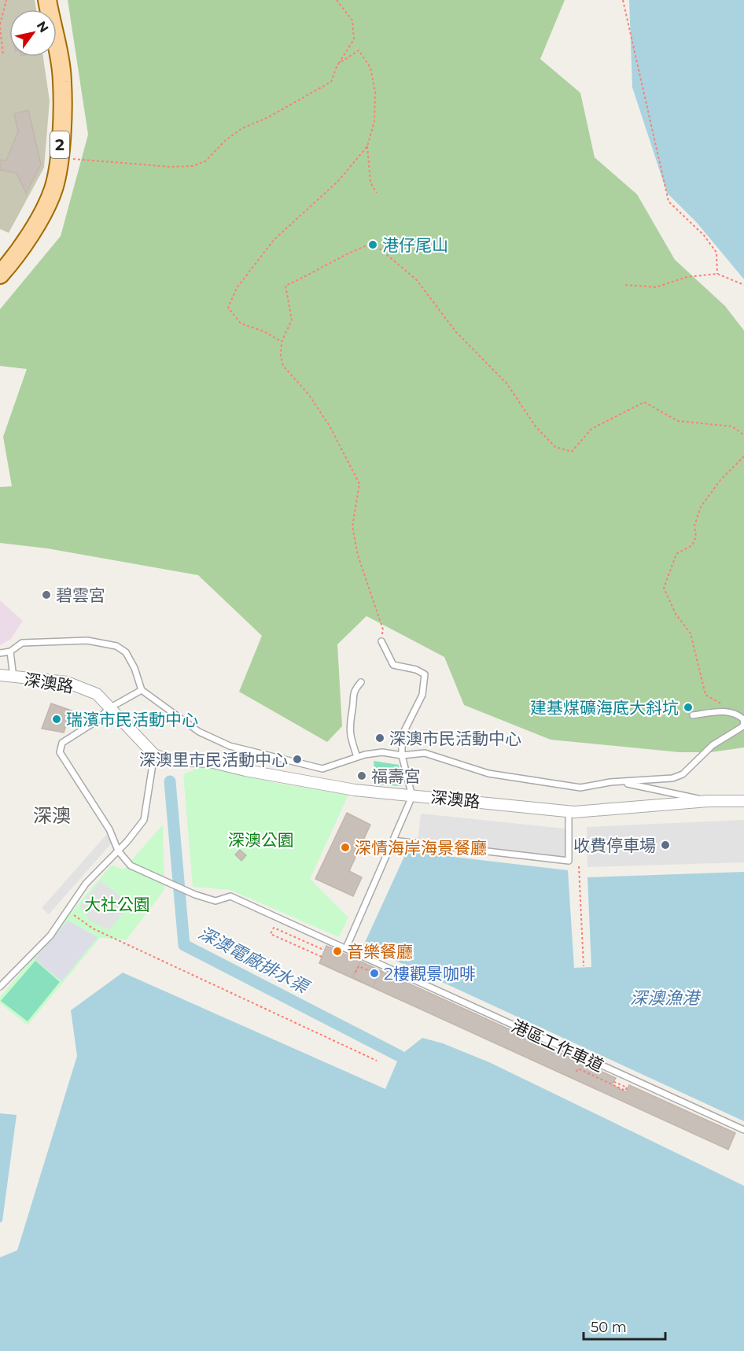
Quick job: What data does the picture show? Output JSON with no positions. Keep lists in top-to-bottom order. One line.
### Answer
{"streets":{"main road":["2"],"street":["深澳路"],"lane":["港區工作車道"]},"districts":["深澳"],"water":["深澳電廠排水渠","深澳漁港"],"parks":["深澳公園","大社公園"],"places":["港仔尾山","碧雲宮","建基煤礦海底大斜坑","瑞濱市民活動中心","深澳市民活動中心","深澳里市民活動中心","福壽宮","收費停車場","深情海岸海景餐廳","音樂餐廳","2樓觀景咖啡"],"scale_bar":"50 m","north":"top right"}
